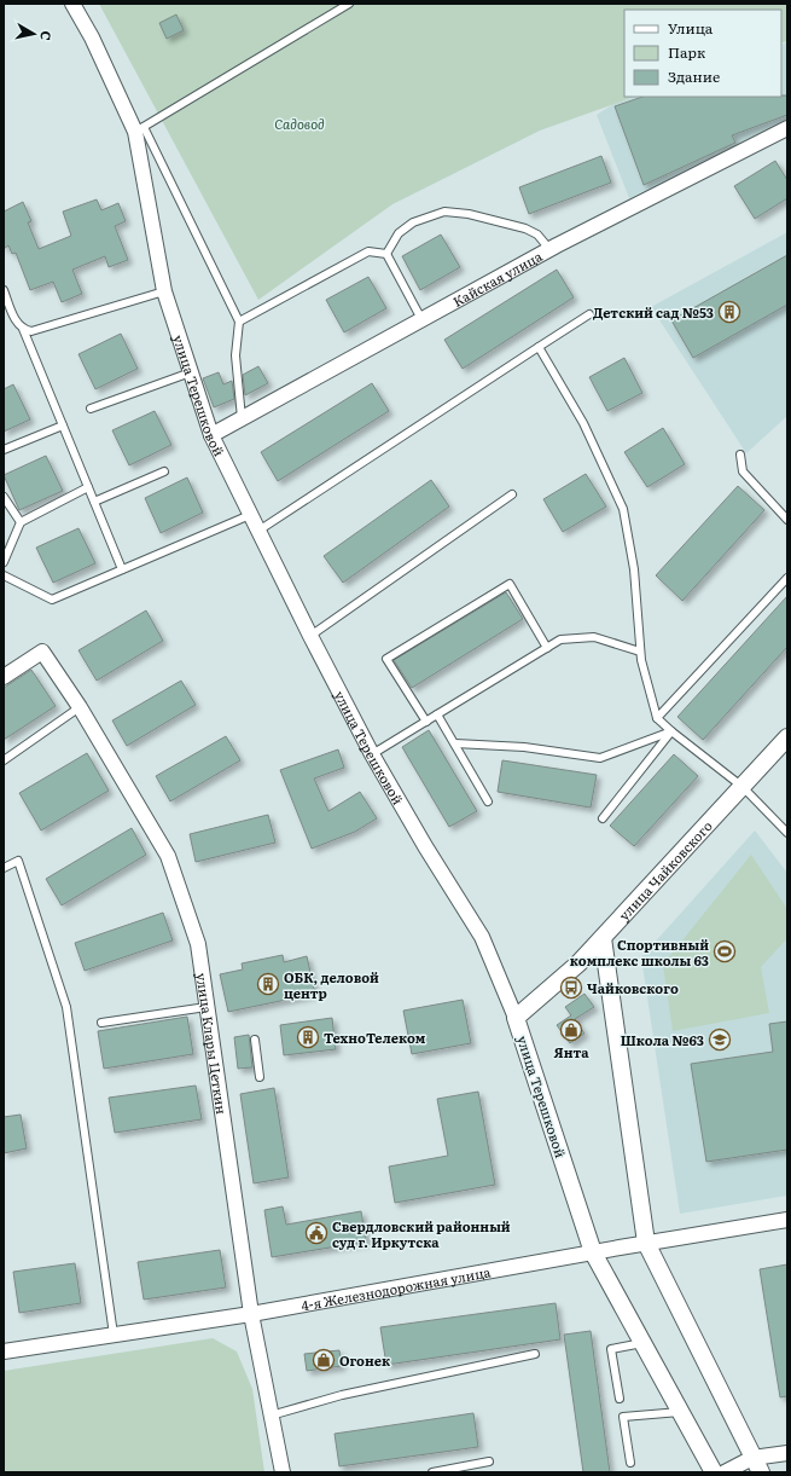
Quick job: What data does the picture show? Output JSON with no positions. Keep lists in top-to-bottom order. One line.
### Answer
{"streets":{"street":["Кайская улица","улица Терешковой","улица Чайковского","улица Клары Цеткин","4-я Железнодорожная улица"]},"crossings":[["Кайская улица","улица Терешковой"],["улица Терешковой","улица Чайковского"],["улица Терешковой","4-я Железнодорожная улица"],["улица Клары Цеткин","4-я Железнодорожная улица"]],"parks":["Садовод"],"places":{"building":["Детский сад №53","ОБК, деловой центр","ТехноТелеком"],"sports":["Спортивный комплекс школы 63"],"bus stop":["Чайковского"],"shop":["Янта","Огонек"],"school or university":["Школа №63"],"public building":["Свердловский районный суд г. Иркутска"]},"legend":["Улица","Парк","Здание"],"north":"right"}
